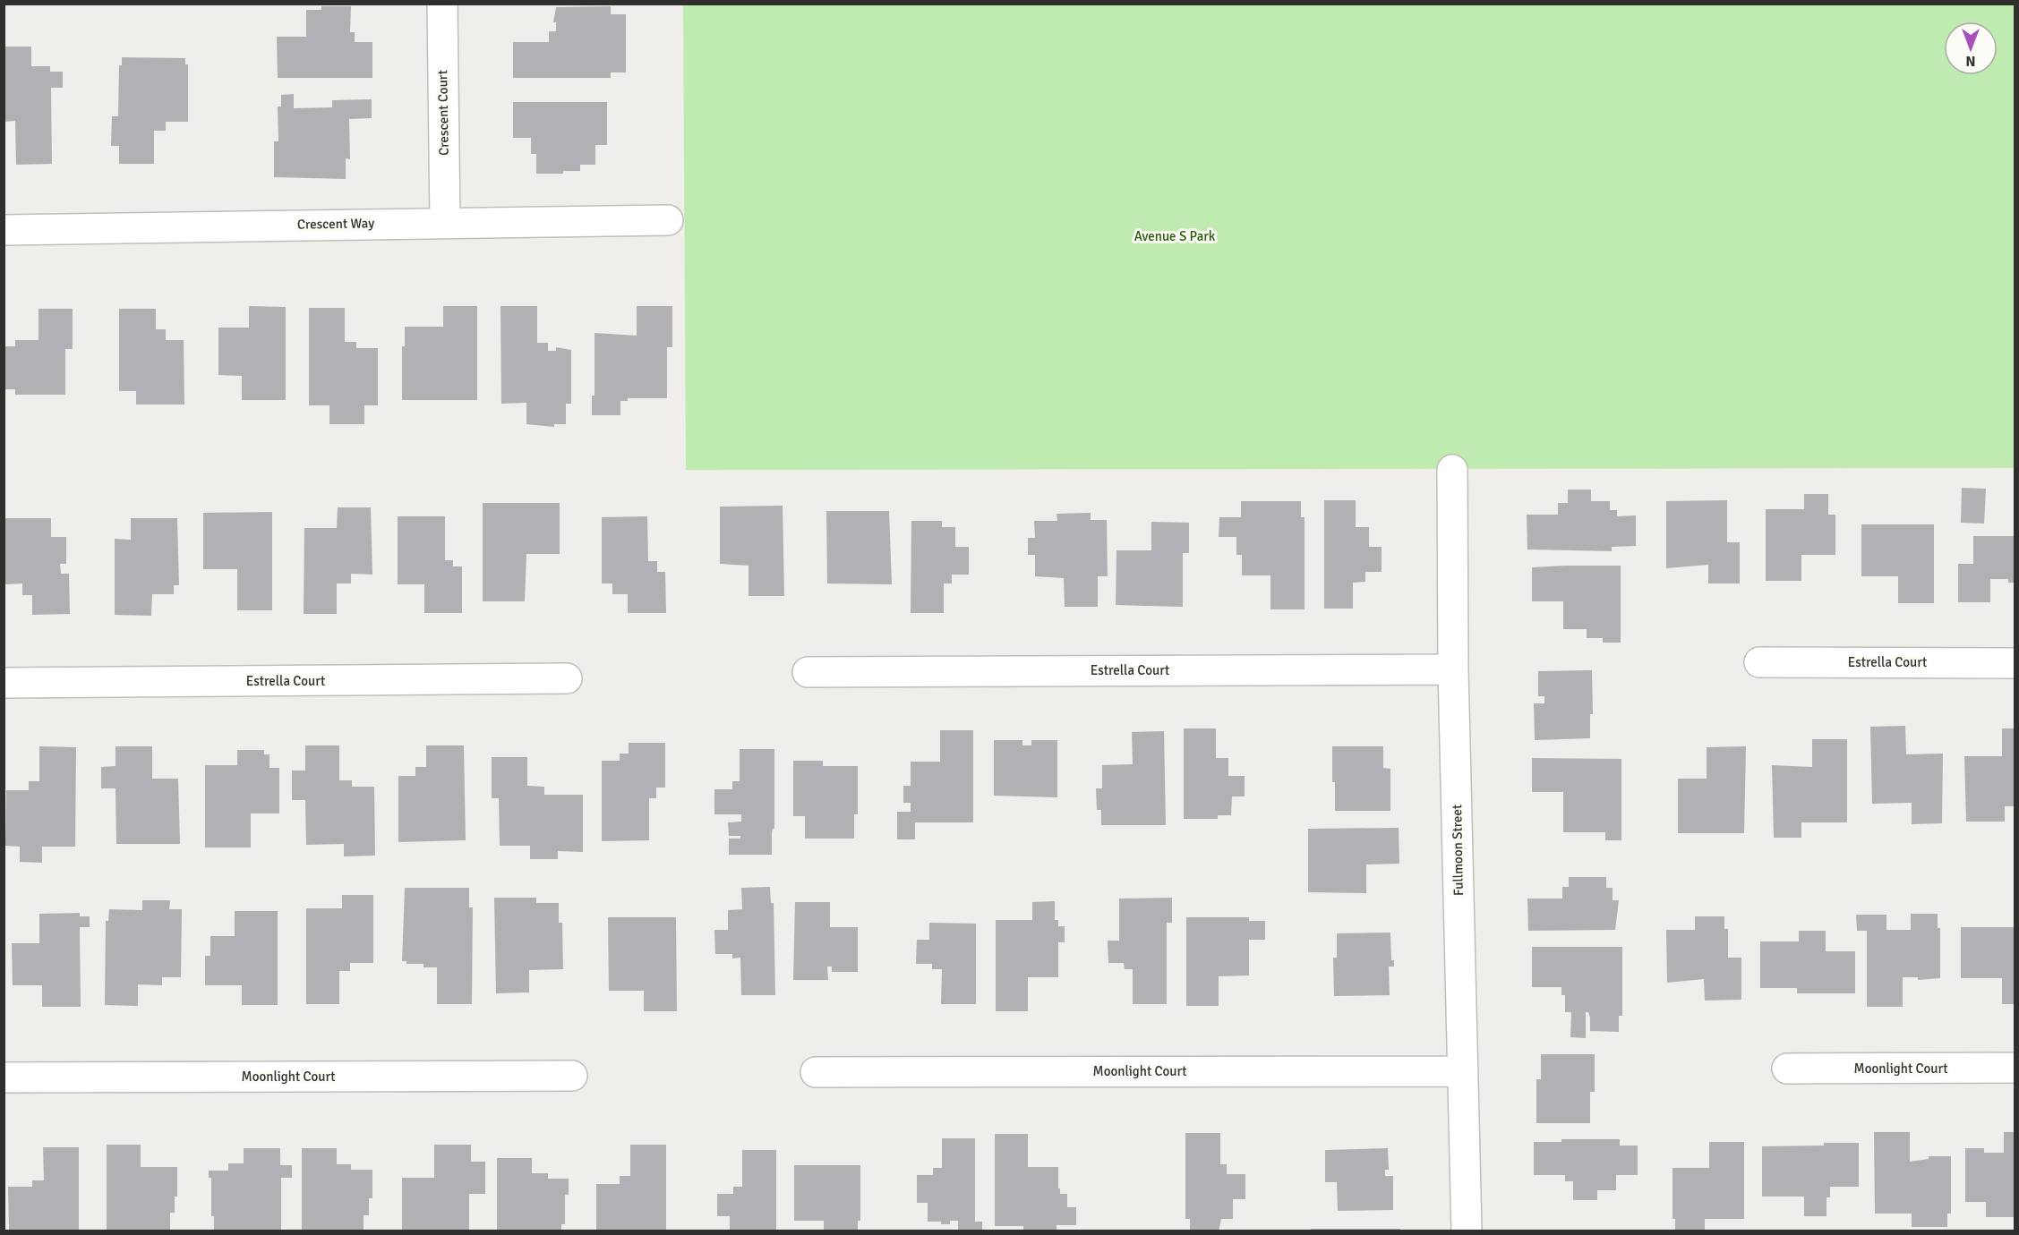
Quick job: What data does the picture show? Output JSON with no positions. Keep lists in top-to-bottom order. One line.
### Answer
{"streets":{"street":["Crescent Court","Crescent Way","Estrella Court","Fullmoon Street","Moonlight Court"]},"crossings":[["Crescent Court","Crescent Way"],["Estrella Court","Fullmoon Street"],["Fullmoon Street","Moonlight Court"]],"parks":["Avenue S Park"],"north":"bottom"}
